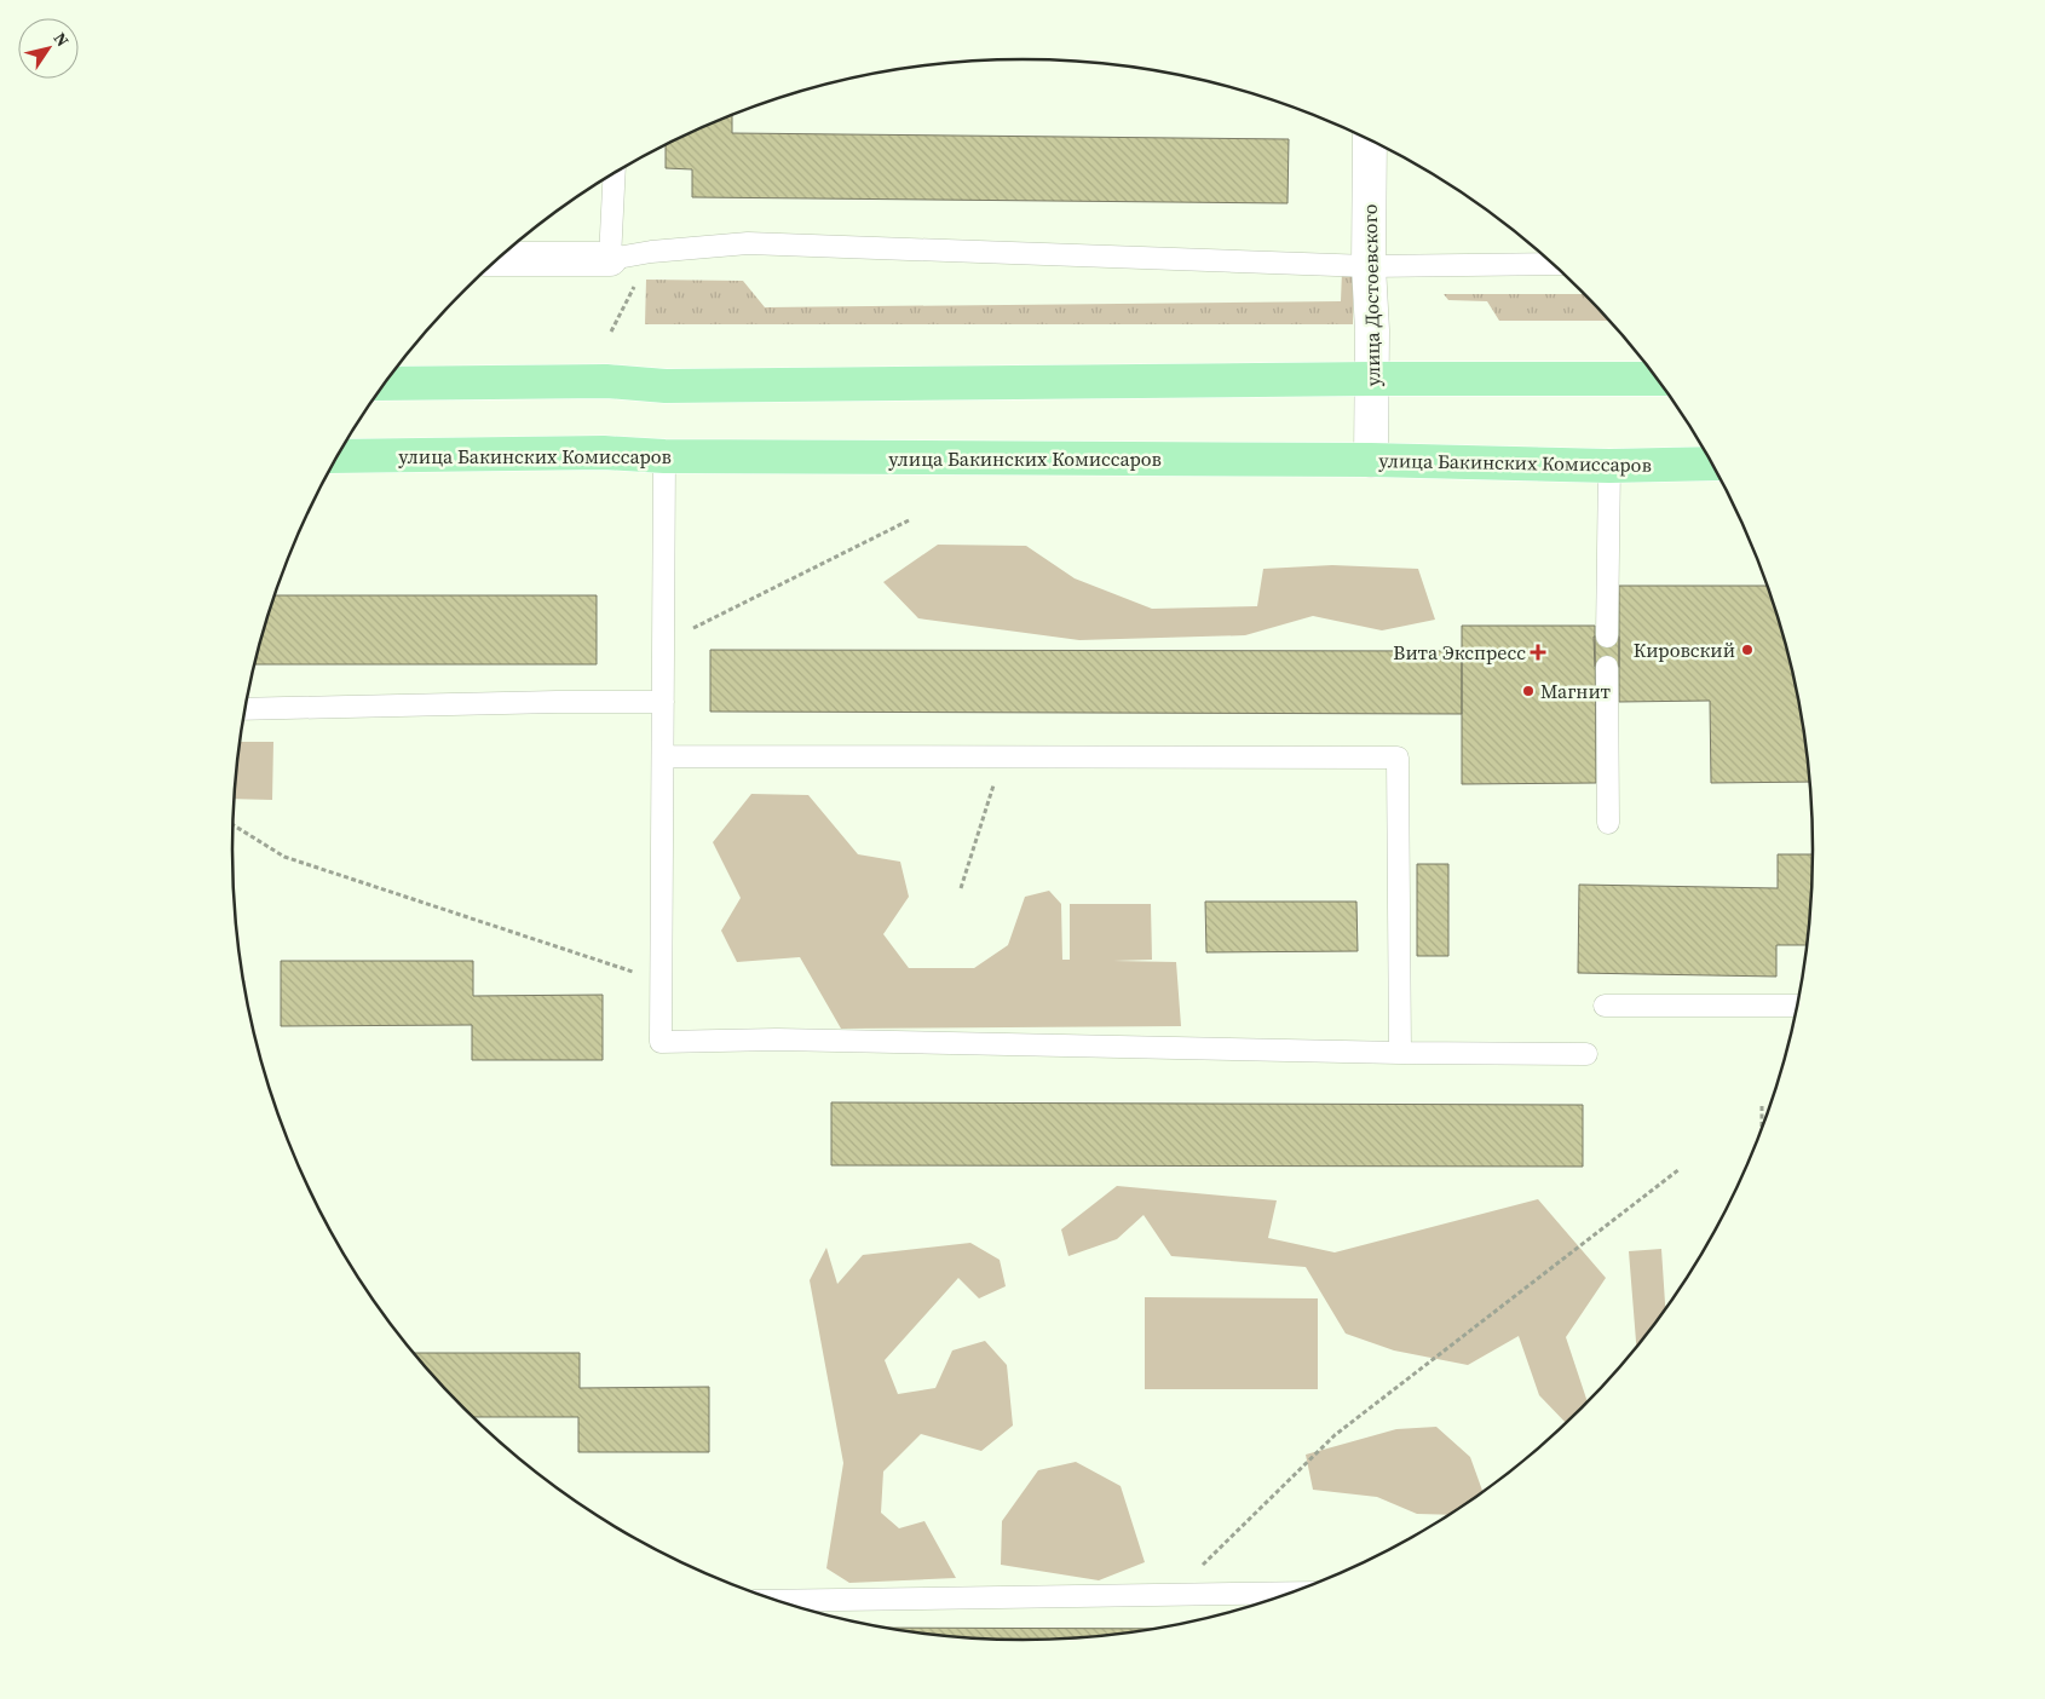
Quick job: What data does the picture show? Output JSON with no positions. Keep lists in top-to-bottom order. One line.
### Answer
{"streets":{"main road":["улица Бакинских Комиссаров"],"street":["улица Достоевского"]},"crossings":[["улица Достоевского","улица Бакинских Комиссаров"]],"places":{"other":["Кировский","Магнит"],"health":["Вита Экспресс"]},"north":"top right"}
